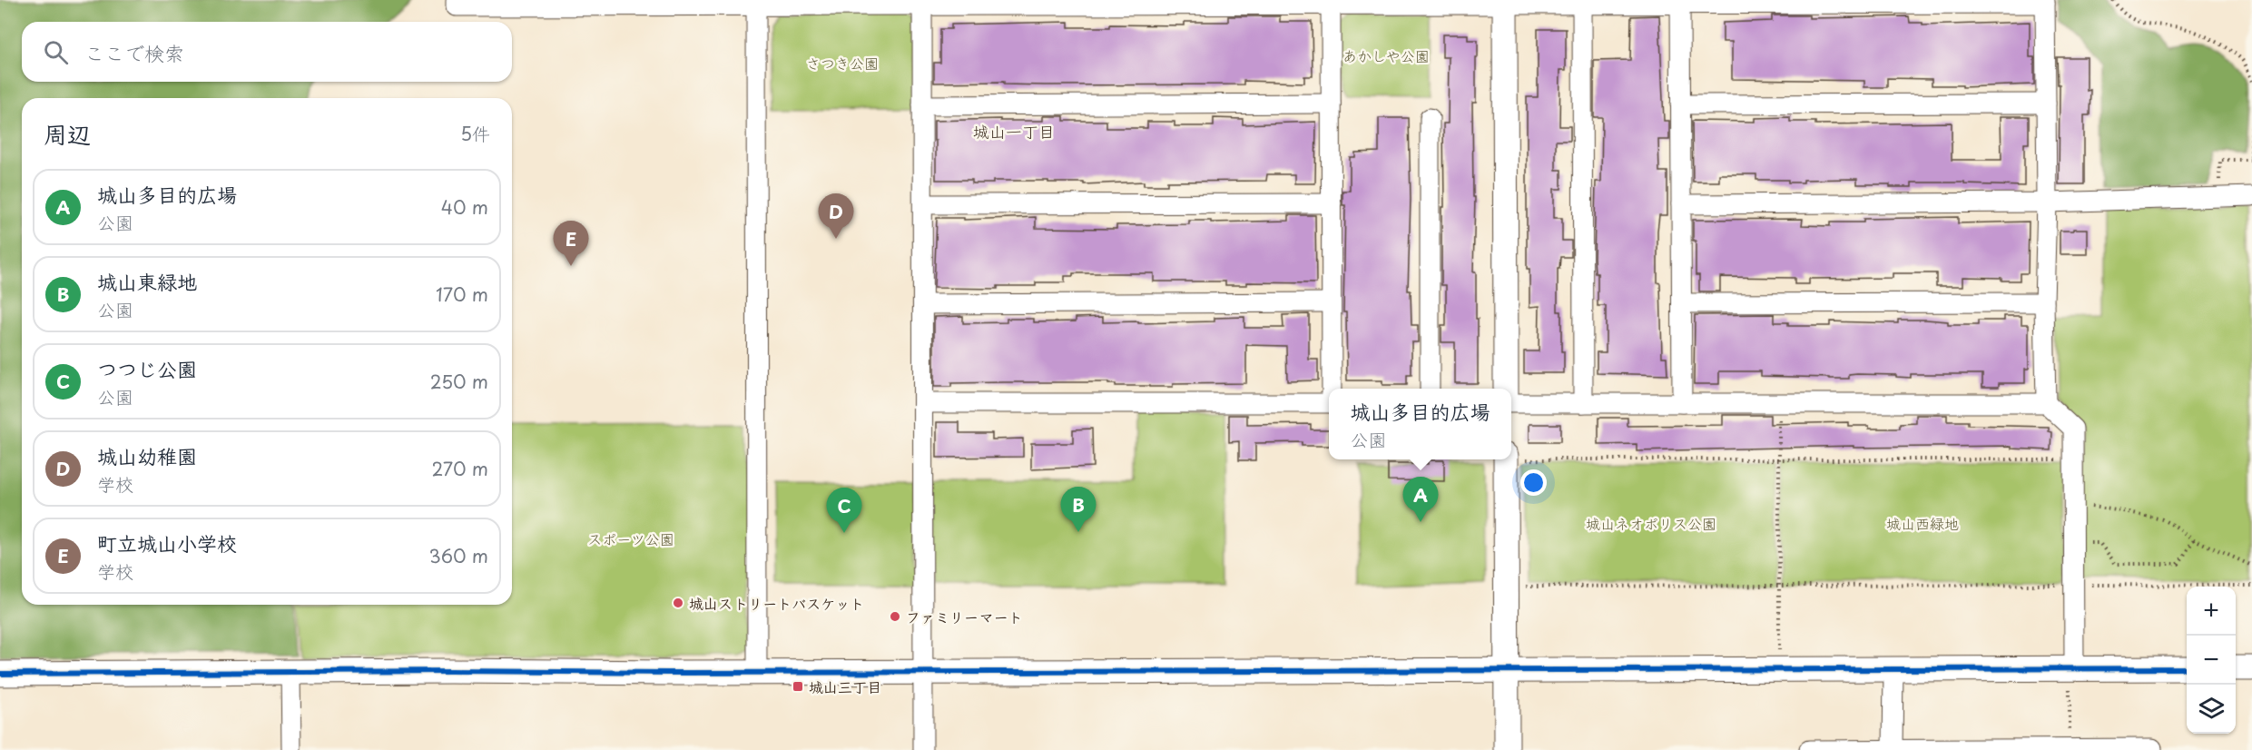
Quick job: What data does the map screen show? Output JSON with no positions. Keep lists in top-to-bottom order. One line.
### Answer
{"districts":["城山一丁目"],"parks":["あかしや公園","さつき公園","城山ネオポリス公園","城山西緑地","スポーツ公園"],"places":{"other":["城山ストリートバスケット","ファミリーマート"],"transit":["城山三丁目"]},"page":{"search":"ここで検索","heading":["周辺","5件"],"list":[{"mark":"A","name":"城山多目的広場","note":"公園","value":"40 m"},{"mark":"B","name":"城山東緑地","note":"公園","value":"170 m"},{"mark":"C","name":"つつじ公園","note":"公園","value":"250 m"},{"mark":"D","name":"城山幼稚園","note":"学校","value":"270 m"},{"mark":"E","name":"町立城山小学校","note":"学校","value":"360 m"}],"pins":["D","E","A","B","C"],"popup":["城山多目的広場","公園"],"map_buttons":["+","−"]}}
